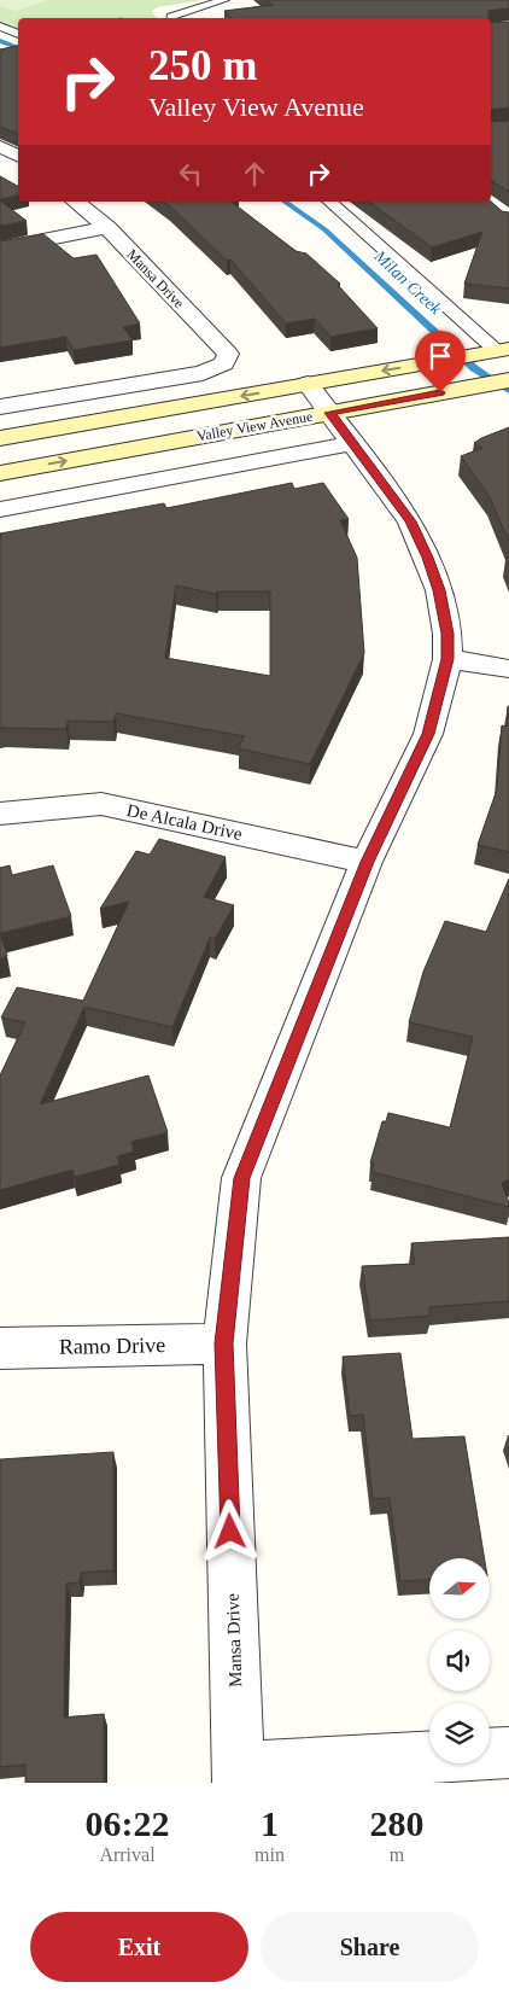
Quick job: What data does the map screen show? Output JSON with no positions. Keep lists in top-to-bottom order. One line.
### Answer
{"streets":{"main road":["Valley View Avenue"],"street":["Mansa Drive","De Alcala Drive","Ramo Drive"]},"crossings":[["Mansa Drive","Valley View Avenue"],["Mansa Drive","De Alcala Drive"],["Mansa Drive","Ramo Drive"]],"water":["Milan Creek"],"north":"right","page":{"turn":["250 m","Valley View Avenue"],"eta":["06:22","Arrival","1","min","280","m"],"buttons":["Exit","Share"]}}
